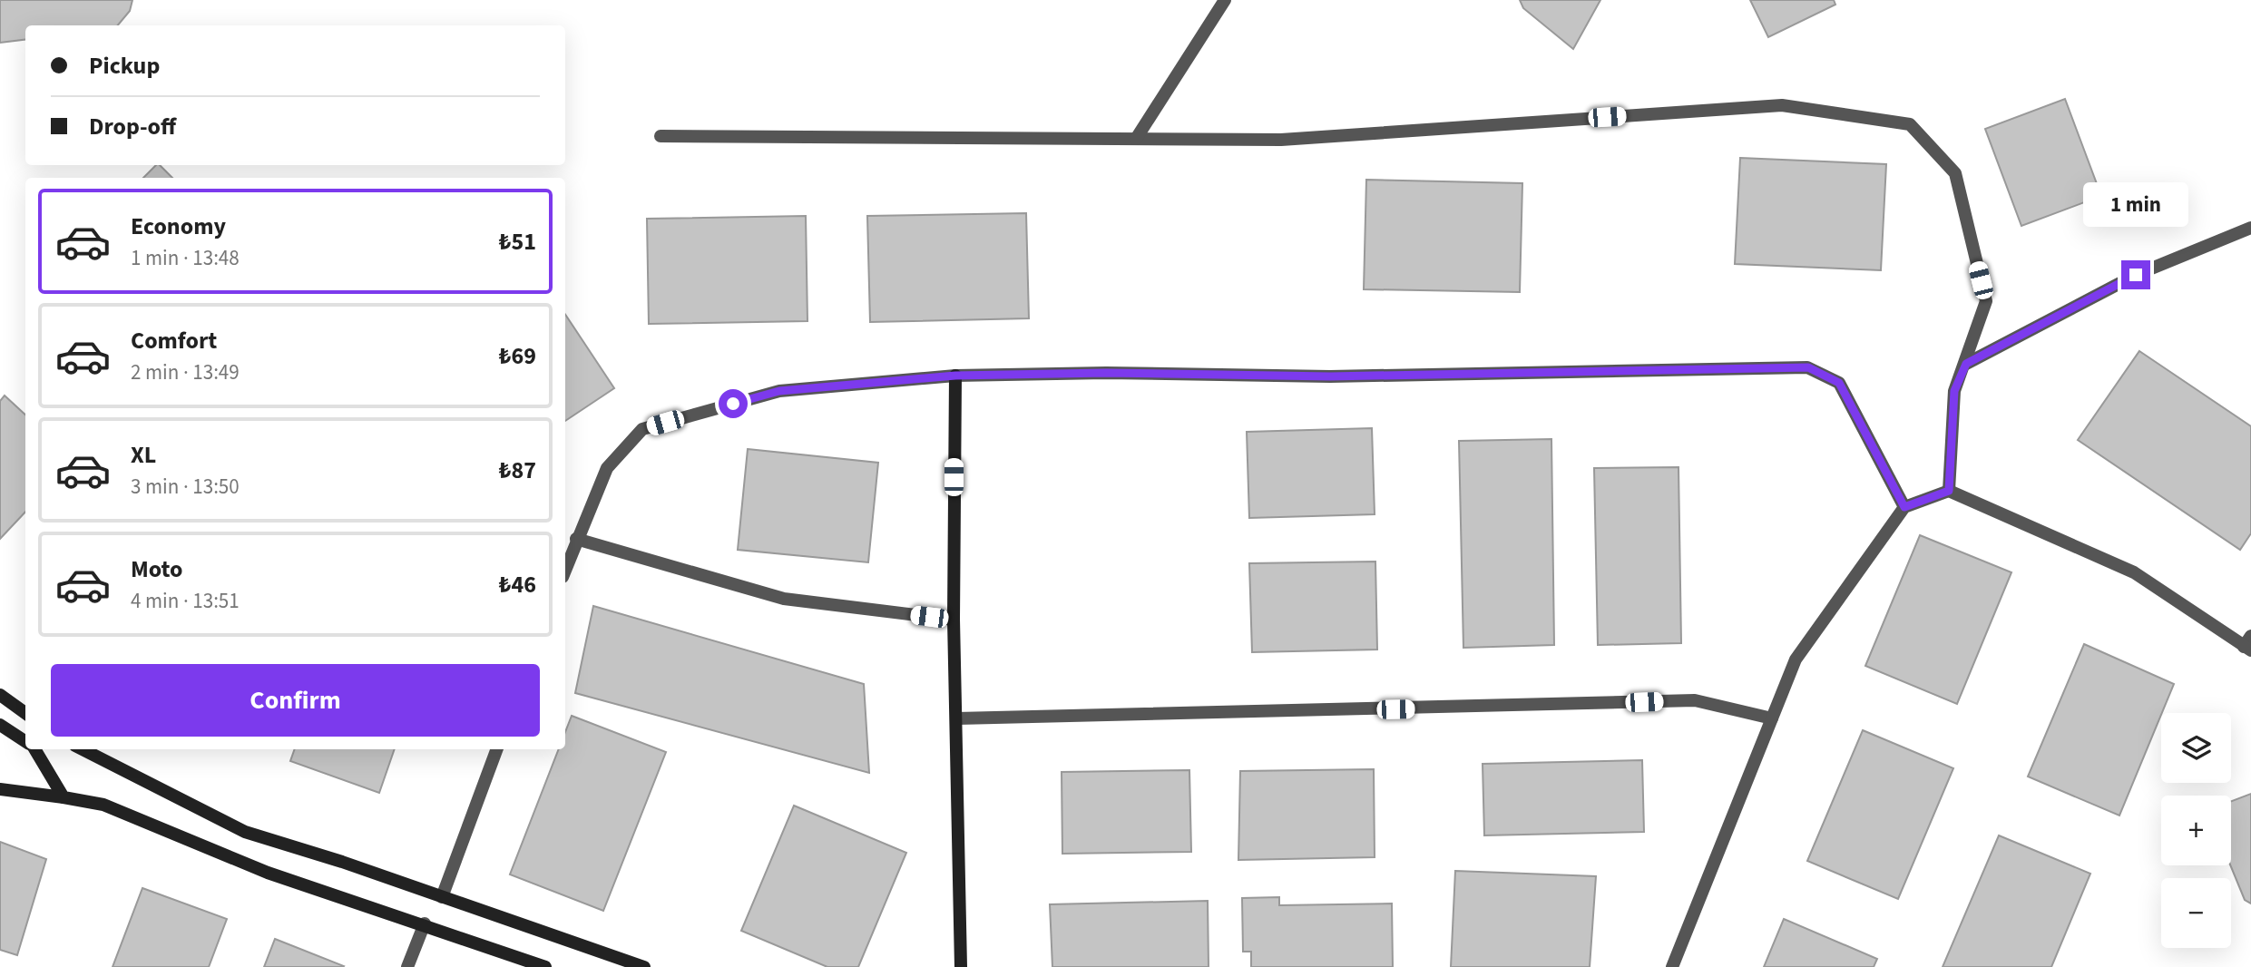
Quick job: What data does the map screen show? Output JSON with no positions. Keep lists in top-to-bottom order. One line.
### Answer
{"page":{"banner":["Pickup","Drop-off"],"bubble":"1 min","list":[{"name":"Economy","note":"1 min · 13:48","value":"₺51"},{"name":"Comfort","note":"2 min · 13:49","value":"₺69"},{"name":"XL","note":"3 min · 13:50","value":"₺87"},{"name":"Moto","note":"4 min · 13:51","value":"₺46"}],"buttons":"Confirm","map_buttons":["+","−"]}}
